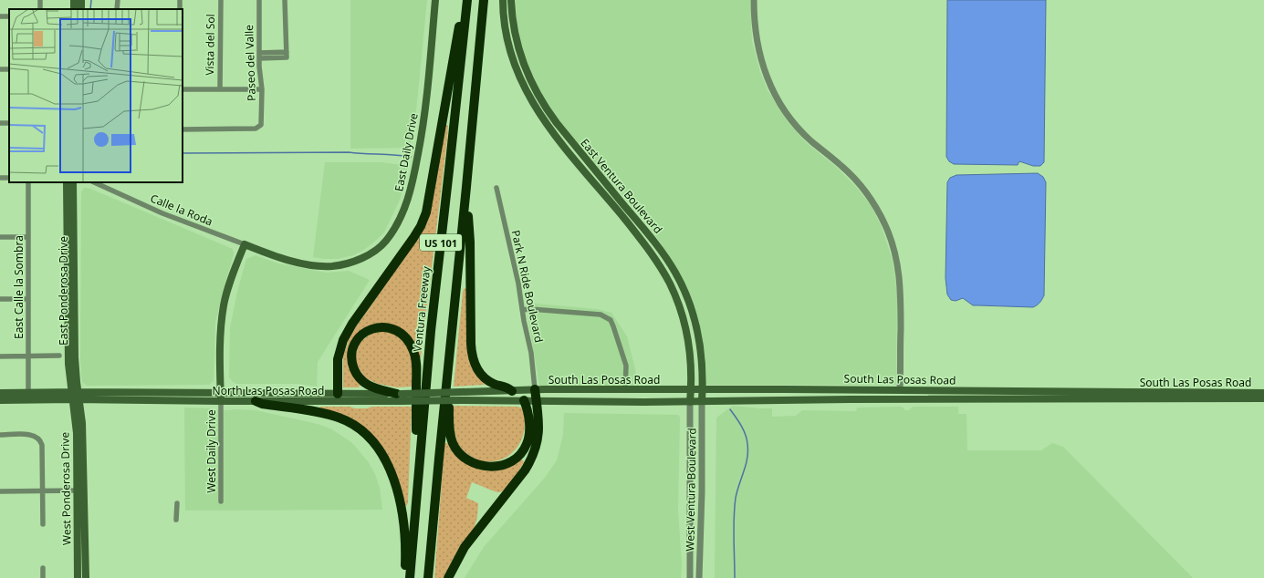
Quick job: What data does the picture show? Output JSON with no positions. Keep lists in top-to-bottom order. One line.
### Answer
{"streets":{"highway":["US 101","Ventura Freeway"],"main road":["East Daily Drive","East Ventura Boulevard","East Ponderosa Drive","South Las Posas Road","North Las Posas Road","West Ponderosa Drive"],"street":["Vista del Sol","Paseo del Valle","Calle la Roda","Park N Ride Boulevard","East Calle la Sombra","West Daily Drive","West Ventura Boulevard"]},"crossings":[["East Daily Drive","Calle la Roda"],["East Ventura Boulevard","South Las Posas Road"],["East Ventura Boulevard","West Ventura Boulevard"],["Park N Ride Boulevard","South Las Posas Road"],["Park N Ride Boulevard","North Las Posas Road"],["East Calle la Sombra","North Las Posas Road"],["East Ponderosa Drive","North Las Posas Road"],["East Ponderosa Drive","West Ponderosa Drive"],["South Las Posas Road","North Las Posas Road"],["South Las Posas Road","West Ventura Boulevard"],["North Las Posas Road","West Daily Drive"],["North Las Posas Road","West Ponderosa Drive"]]}
